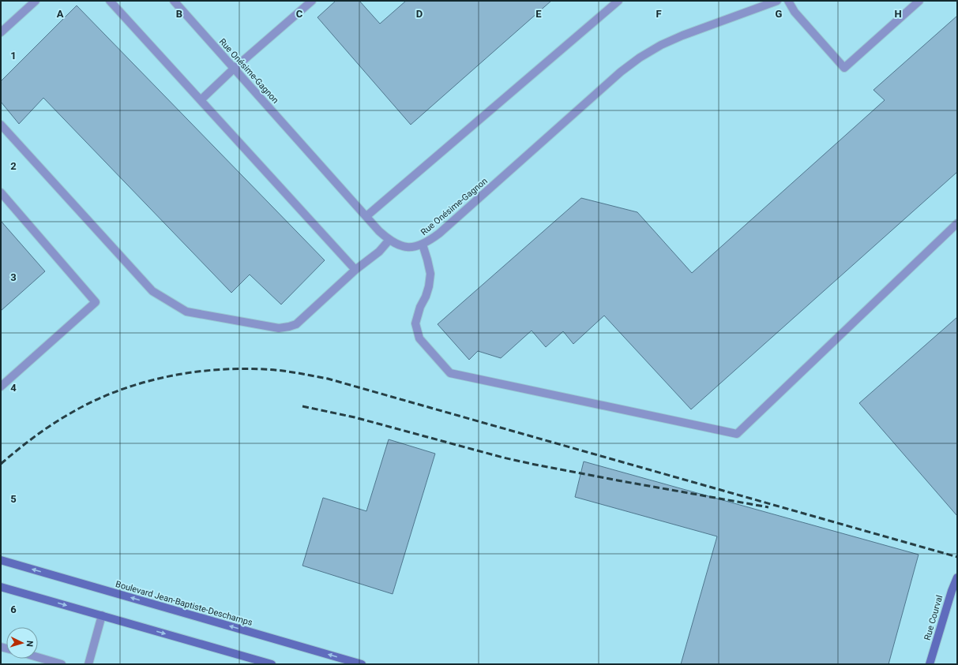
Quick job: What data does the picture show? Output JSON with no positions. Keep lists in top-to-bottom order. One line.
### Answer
{"streets":{"street":["Rue Onésime-Gagnon","Boulevard Jean-Baptiste-Deschamps","Rue Courval"]},"north":"right","grid":{"columns":["A","B","C","D","E","F","G","H"],"rows":["1","2","3","4","5","6"]}}
